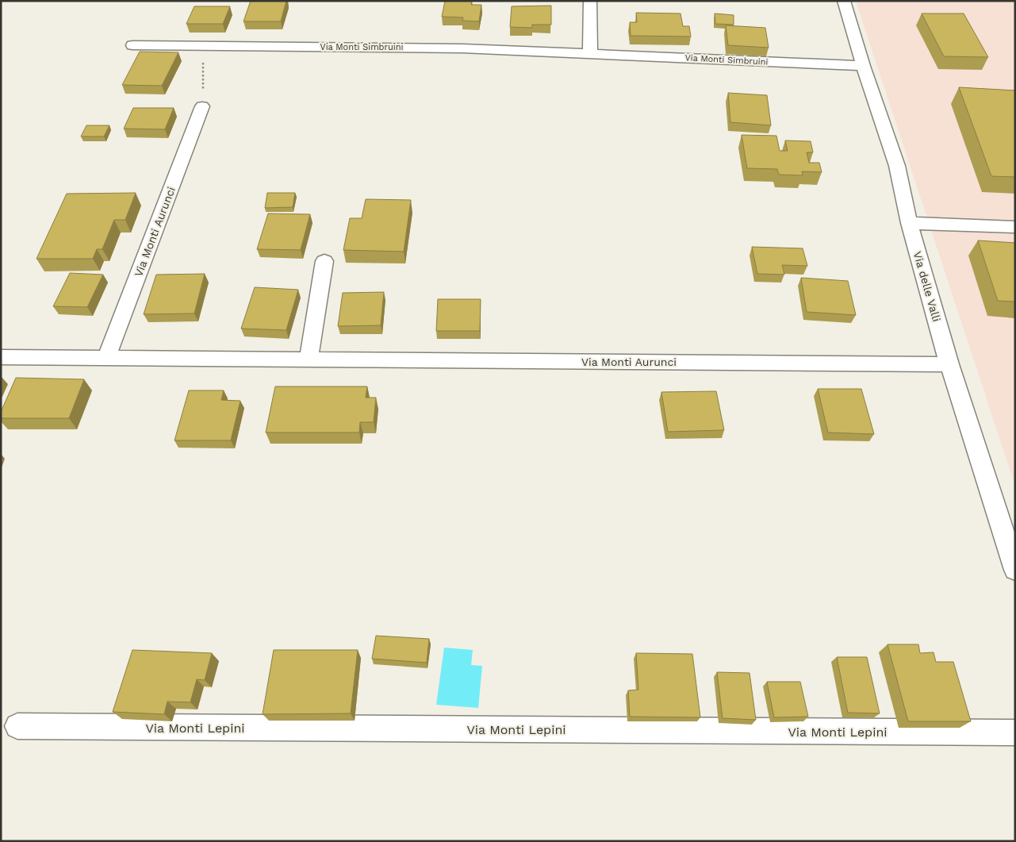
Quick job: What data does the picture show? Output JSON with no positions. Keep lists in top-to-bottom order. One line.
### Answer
{"streets":{"street":["Via Monti Simbruini","Via Monti Aurunci","Via delle Valli","Via Monti Lepini"]},"crossings":[["Via Monti Simbruini","Via delle Valli"],["Via Monti Aurunci","Via delle Valli"]]}
